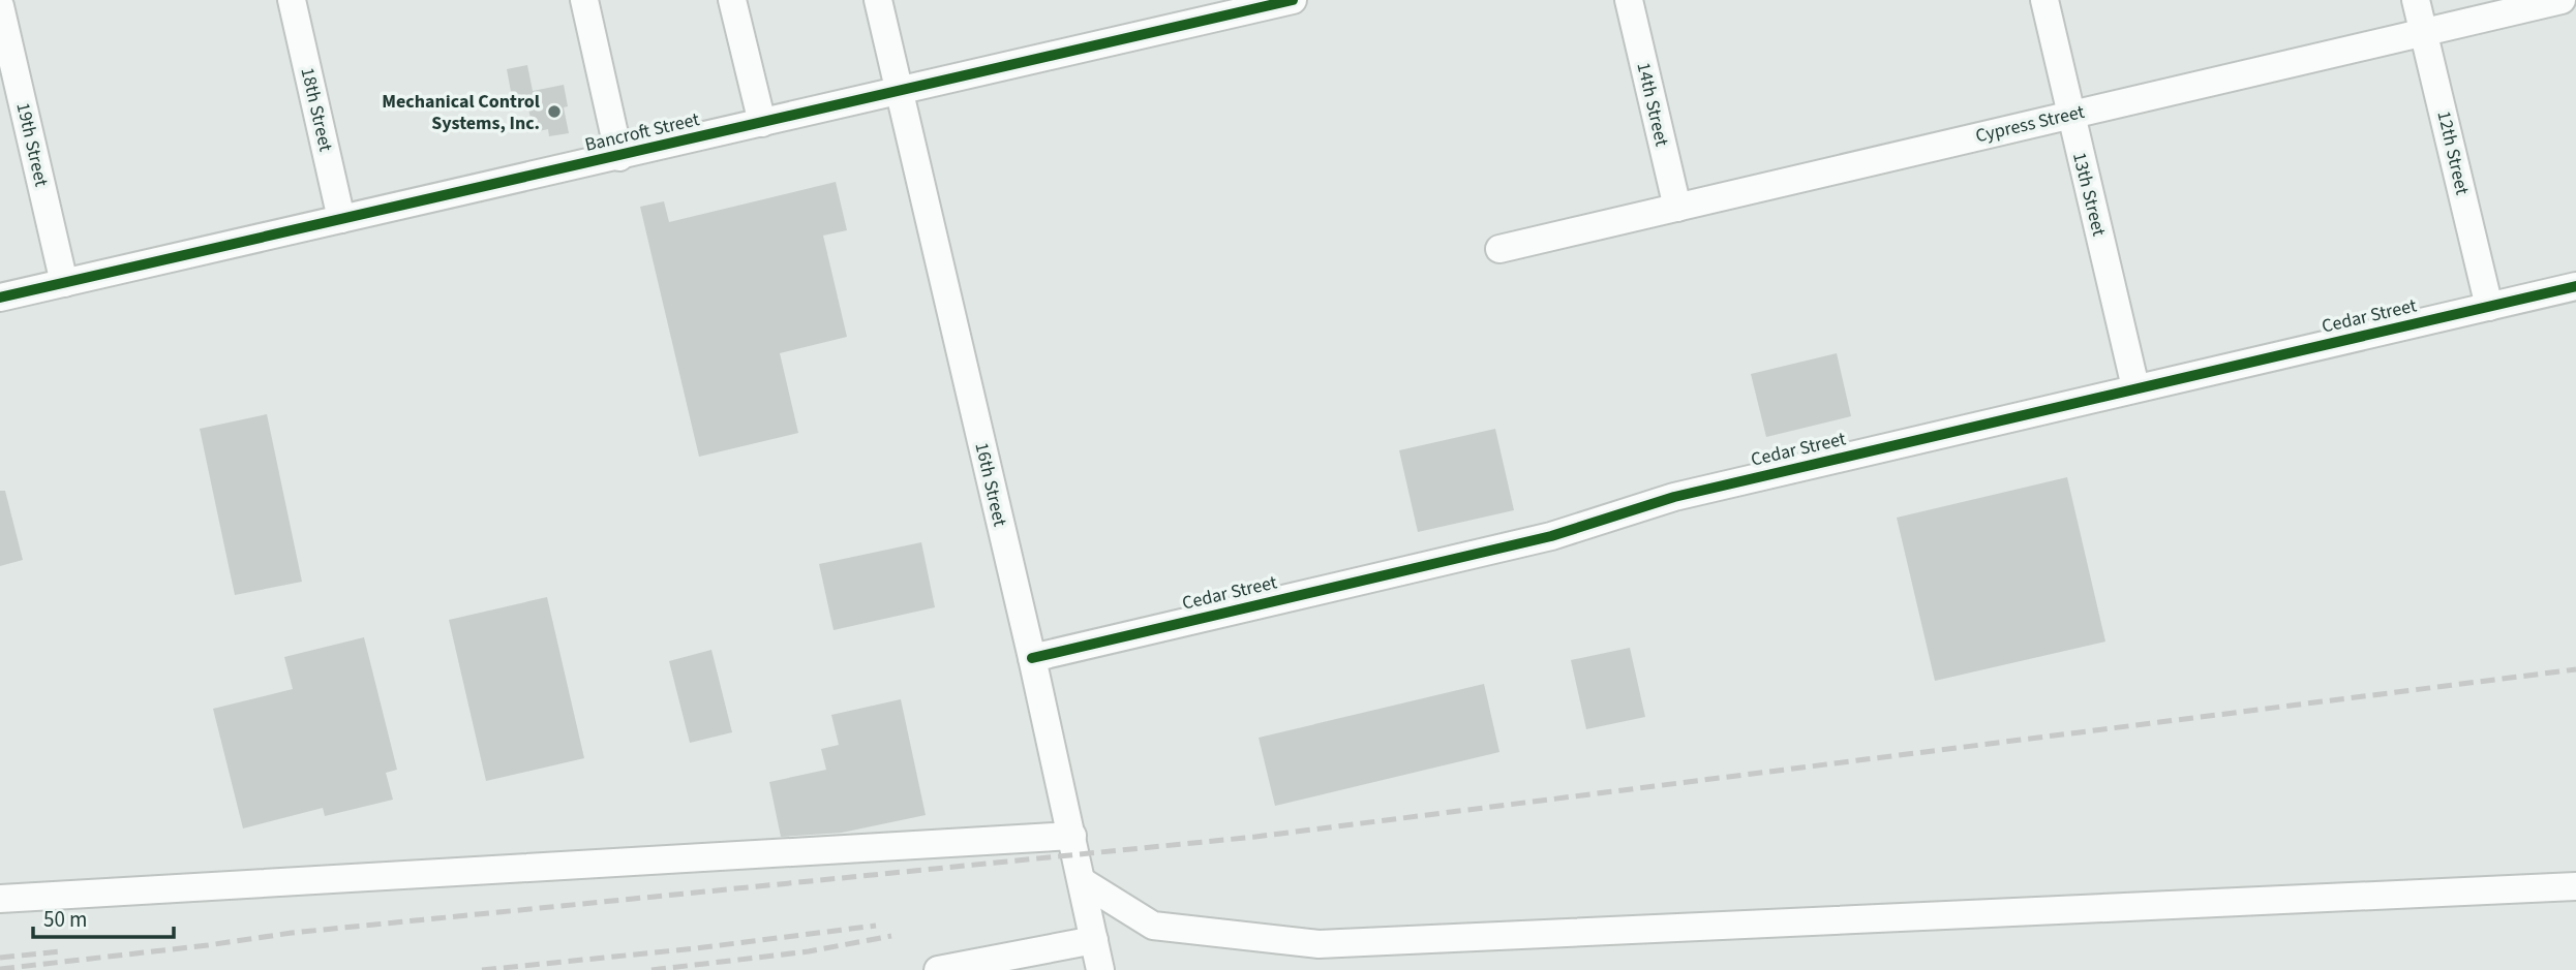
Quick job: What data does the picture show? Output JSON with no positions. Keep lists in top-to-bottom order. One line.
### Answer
{"streets":{"street":["14th Street","18th Street","Cypress Street","Bancroft Street","19th Street","12th Street","13th Street","Cedar Street","16th Street"]},"crossings":[["14th Street","Cypress Street"],["18th Street","Bancroft Street"],["Cypress Street","12th Street"],["Cypress Street","13th Street"],["Bancroft Street","19th Street"],["Bancroft Street","16th Street"],["12th Street","Cedar Street"],["13th Street","Cedar Street"],["Cedar Street","16th Street"]],"places":["Mechanical Control Systems, Inc."],"scale_bar":"50 m"}
